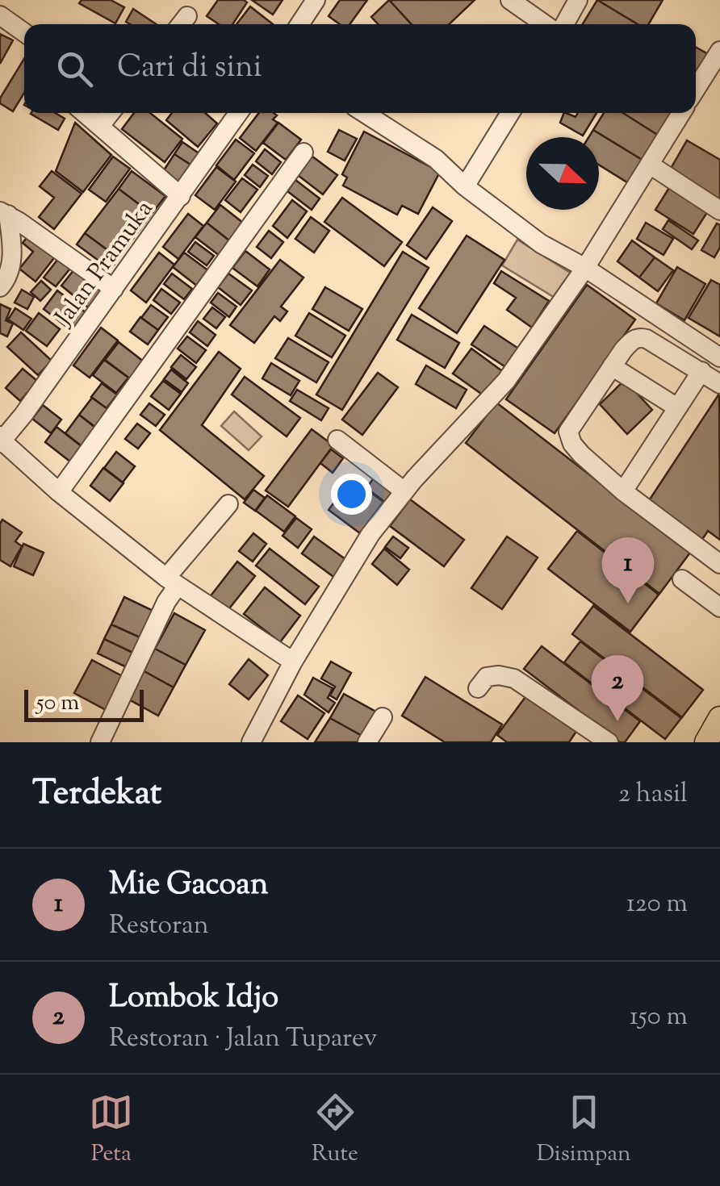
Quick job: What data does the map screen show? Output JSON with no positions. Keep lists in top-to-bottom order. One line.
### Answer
{"streets":{"street":["Jalan Pramuka"]},"scale_bar":"50 m","north":"right","page":{"search":"Cari di sini","pins":["1","2"],"scale":"50 m","heading":["Terdekat","2 hasil"],"list":[{"mark":"1","name":"Mie Gacoan","note":"Restoran","value":"120 m"},{"mark":"2","name":"Lombok Idjo","note":"Restoran · Jalan Tuparev","value":"150 m"}],"nav":["Peta","Rute","Disimpan"]}}
